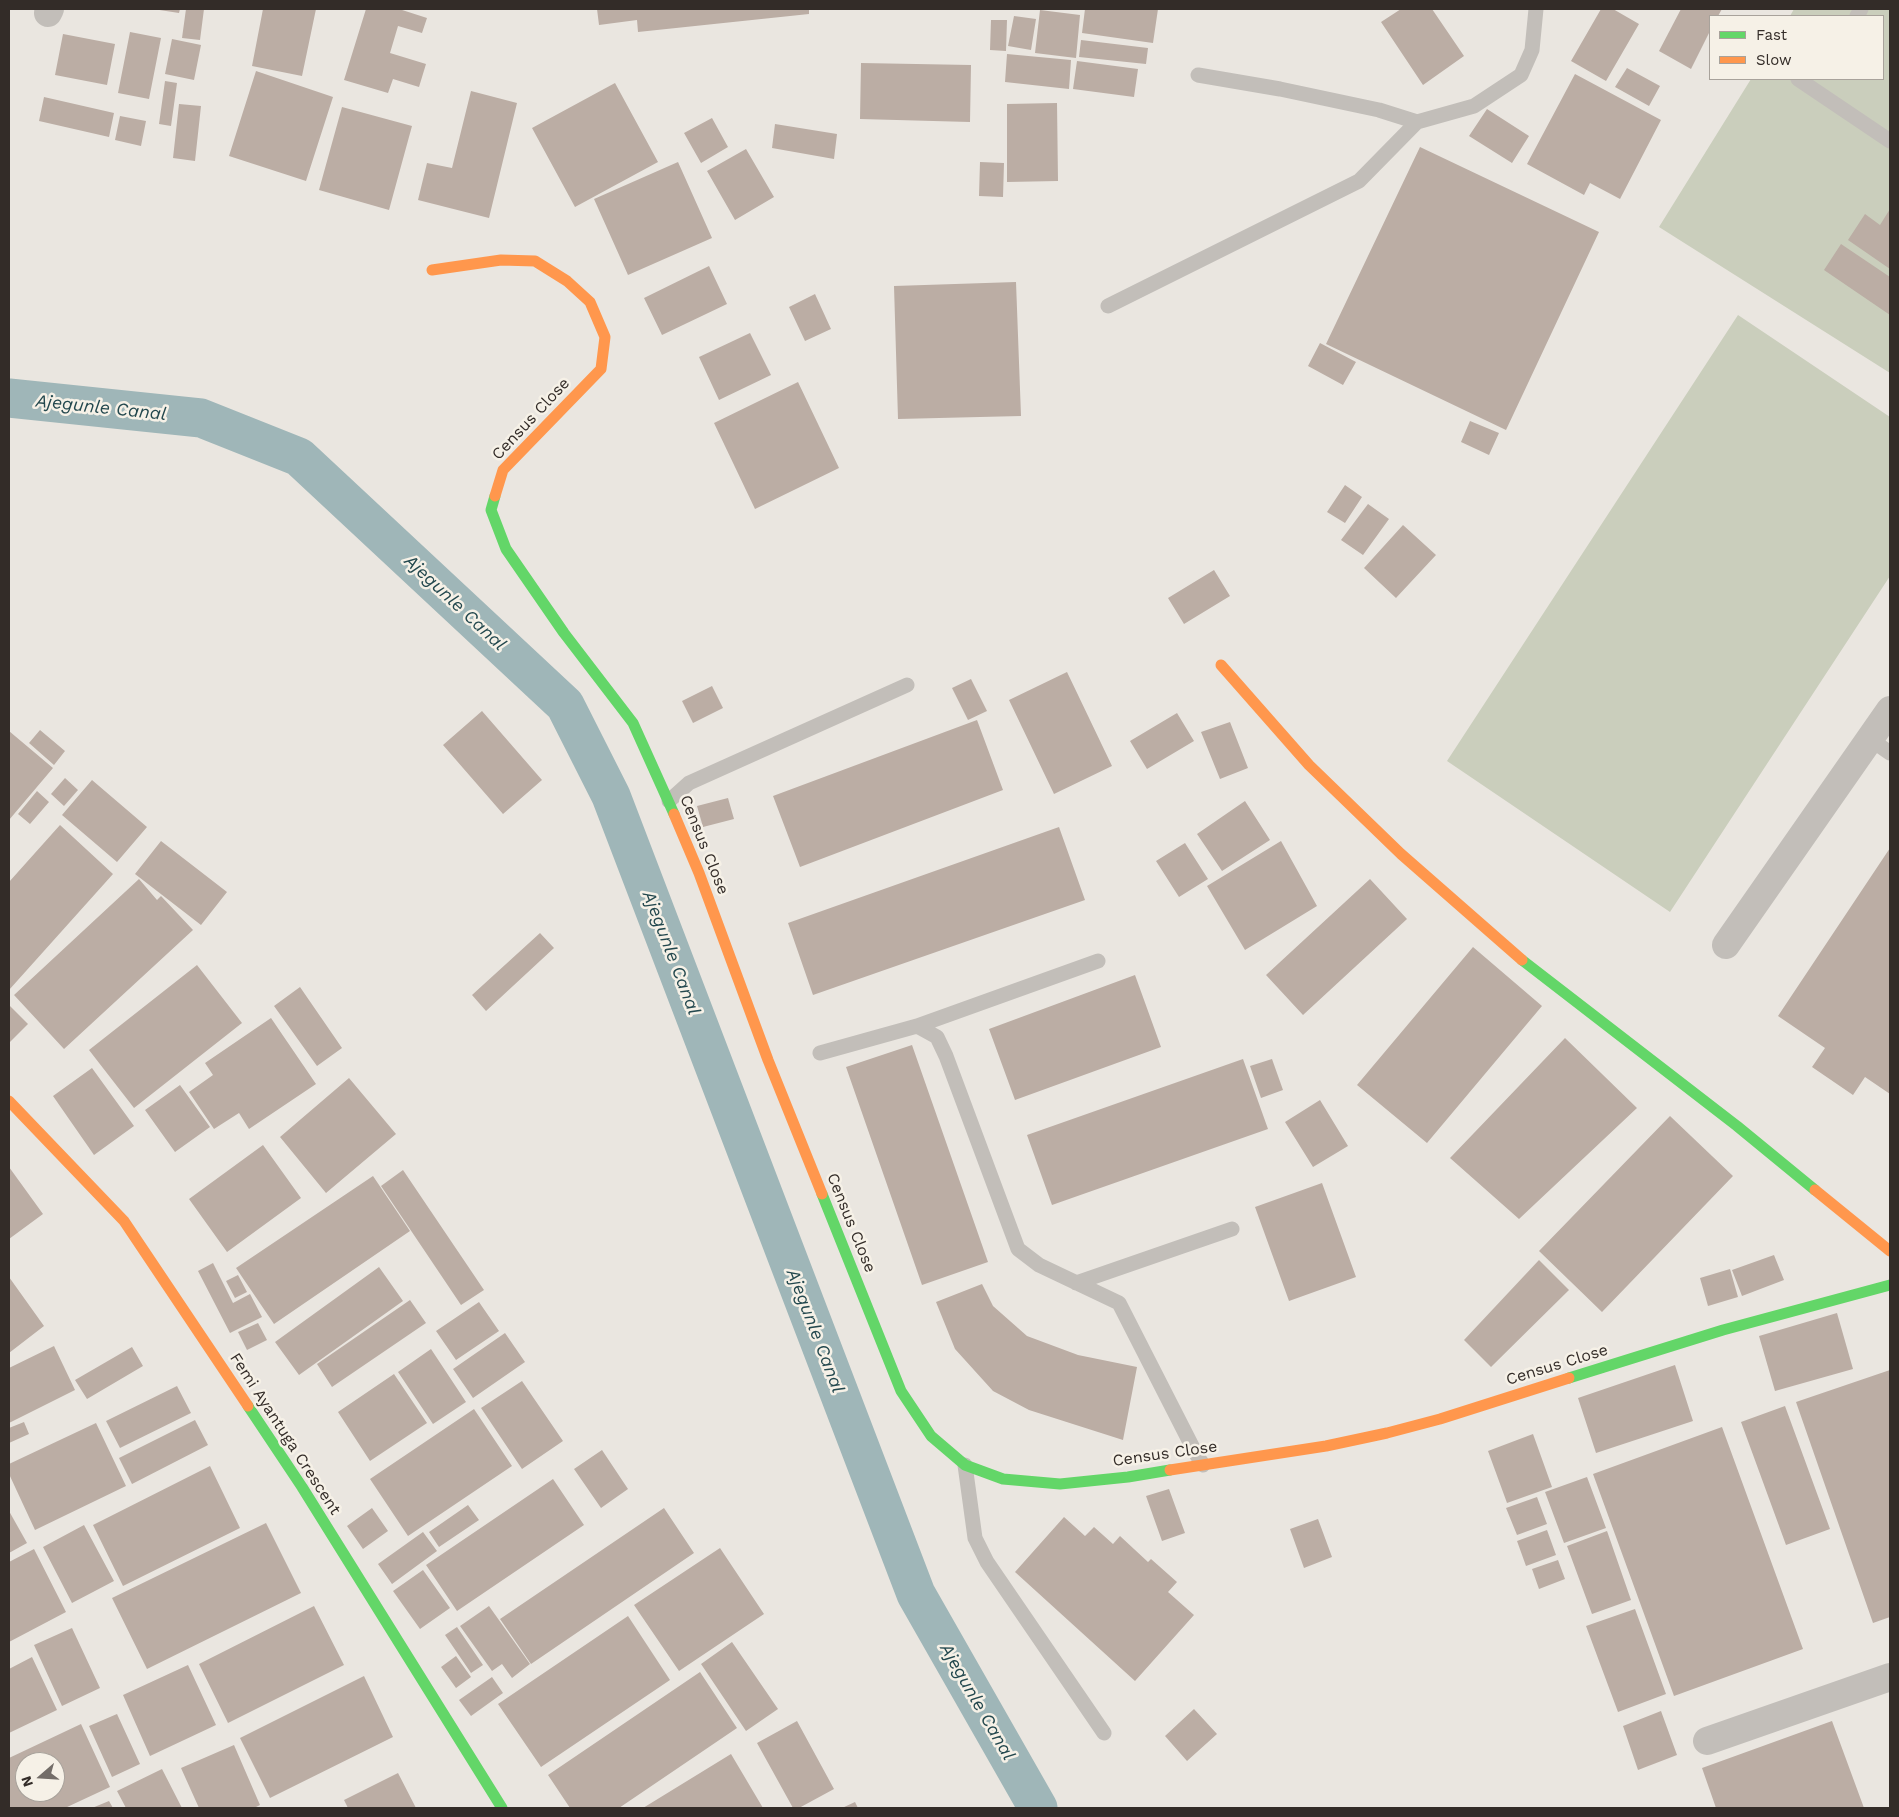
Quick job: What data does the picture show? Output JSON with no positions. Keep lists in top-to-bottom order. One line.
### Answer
{"streets":{"street":["Census Close","Femi Ayantuga Crescent"]},"water":["Ajegunle Canal"],"legend":["Fast","Slow"],"north":"left"}
